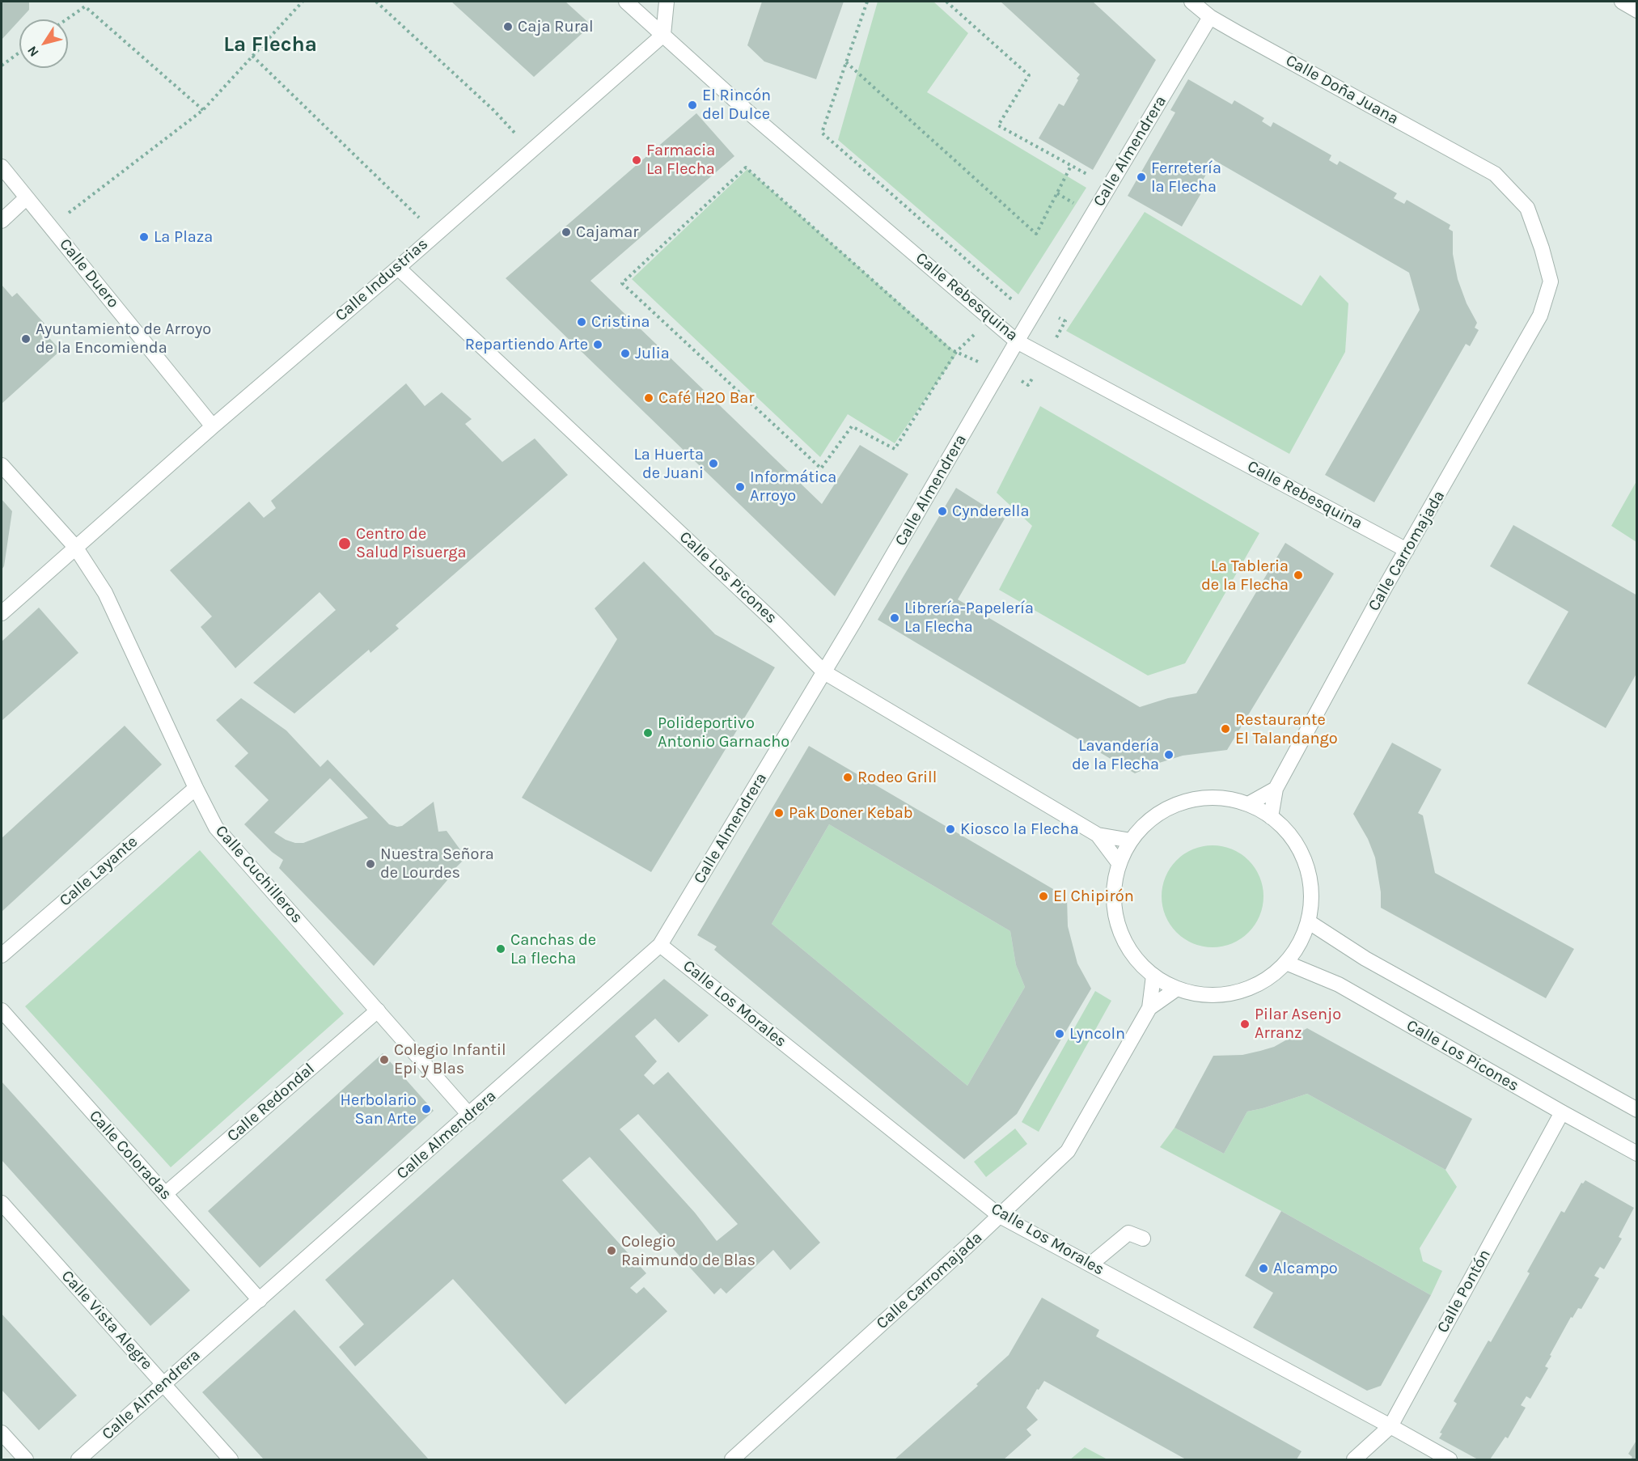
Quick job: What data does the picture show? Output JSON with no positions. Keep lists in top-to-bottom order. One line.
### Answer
{"streets":{"street":["Calle Doña Juana","Calle Almendrera","Calle Duero","Calle Industrias","Calle Rebesquina","Calle Carromajada","Calle Los Picones","Calle Layante","Calle Cuchilleros","Calle Los Morales","Calle Redondal","Calle Coloradas","Calle Pontón","Calle Vista Alegre"]},"crossings":[["Calle Doña Juana","Calle Almendrera"],["Calle Doña Juana","Calle Carromajada"],["Calle Almendrera","Calle Rebesquina"],["Calle Almendrera","Calle Los Picones"],["Calle Almendrera","Calle Cuchilleros"],["Calle Almendrera","Calle Los Morales"],["Calle Almendrera","Calle Coloradas"],["Calle Almendrera","Calle Vista Alegre"],["Calle Duero","Calle Industrias"],["Calle Industrias","Calle Rebesquina"],["Calle Industrias","Calle Los Picones"],["Calle Industrias","Calle Cuchilleros"],["Calle Rebesquina","Calle Carromajada"],["Calle Carromajada","Calle Los Morales"],["Calle Los Picones","Calle Pontón"],["Calle Layante","Calle Cuchilleros"],["Calle Cuchilleros","Calle Redondal"],["Calle Los Morales","Calle Pontón"],["Calle Redondal","Calle Coloradas"]],"districts":["La Flecha"],"places":["Caja Rural","El Rincón del Dulce","Farmacia La Flecha","Ferretería la Flecha","Cajamar","La Plaza","Cristina","Ayuntamiento de Arroyo de la Encomienda","Repartiendo Arte","Julia","Café H2O Bar","La Huerta de Juani","Informática Arroyo","Cynderella","Centro de Salud Pisuerga","La Tableria de la Flecha","Librería-Papelería La Flecha","Restaurante El Talandango","Polideportivo Antonio Garnacho","Lavandería de la Flecha","Rodeo Grill","Pak Doner Kebab","Kiosco la Flecha","Nuestra Señora de Lourdes","El Chipirón","Canchas de La flecha","Pilar Asenjo Arranz","Lyncoln","Colegio Infantil Epi y Blas","Herbolario San Arte","Colegio Raimundo de Blas","Alcampo"],"north":"bottom left"}
